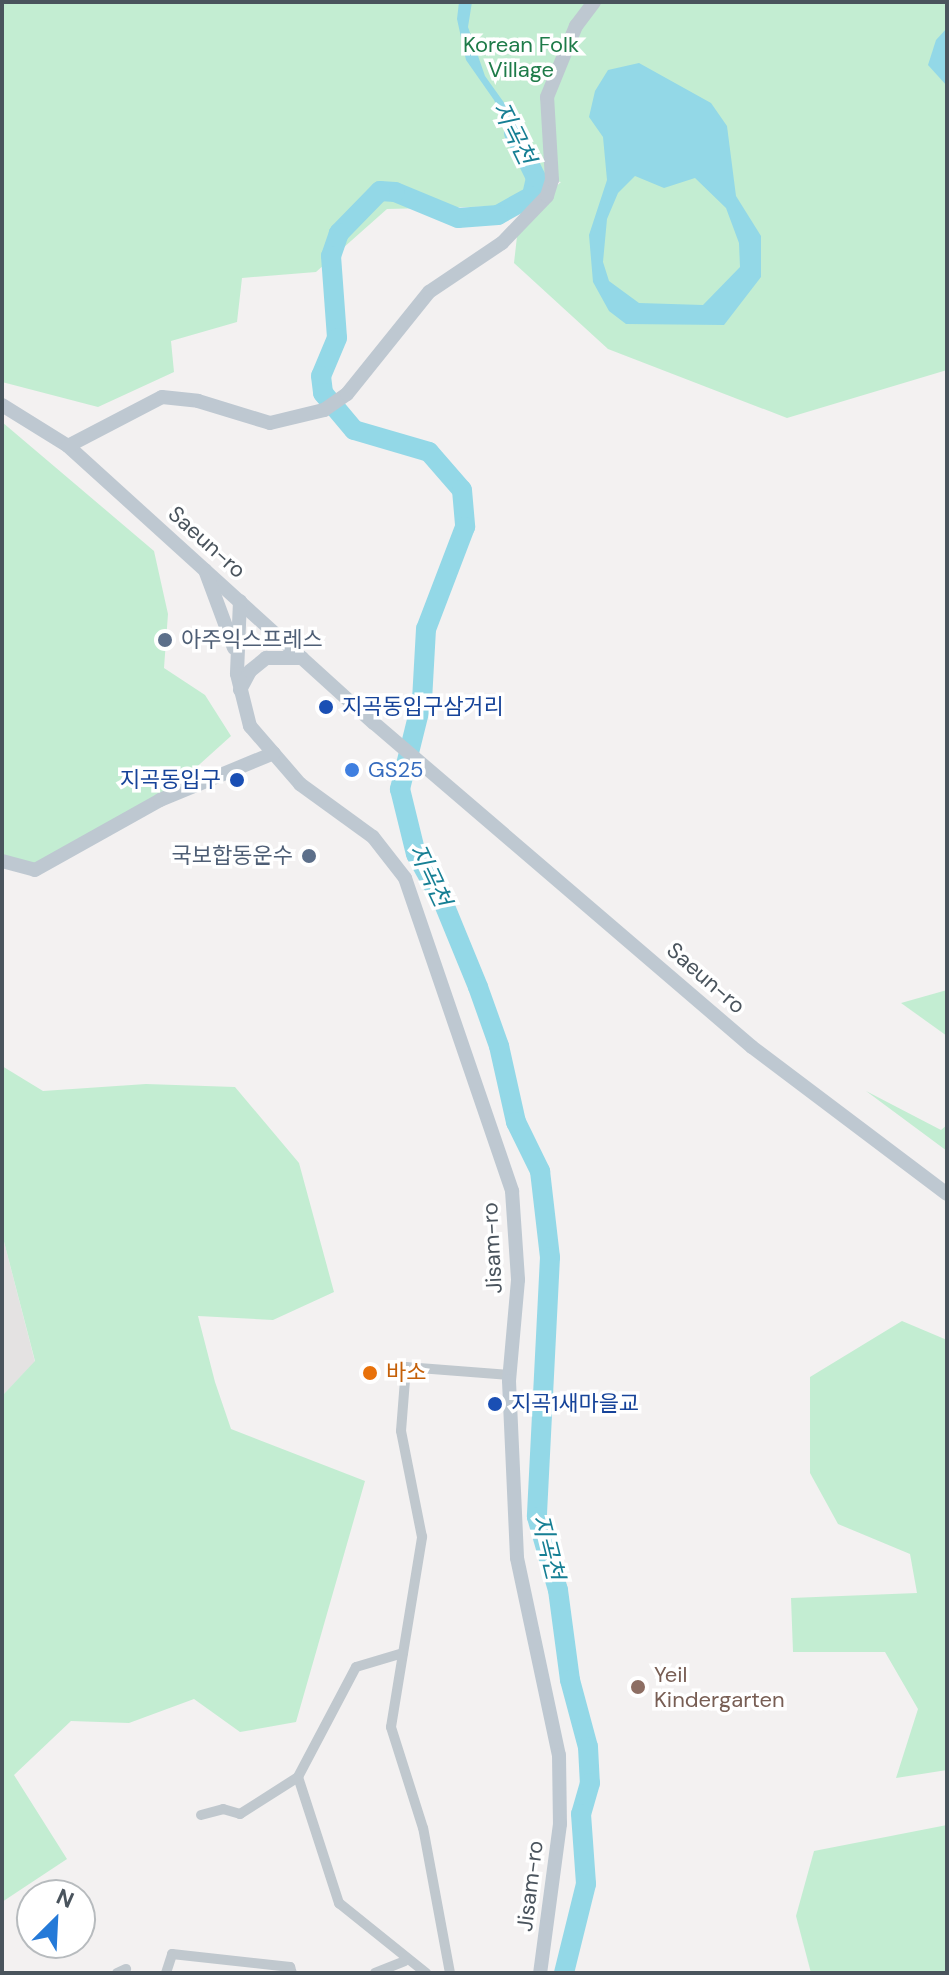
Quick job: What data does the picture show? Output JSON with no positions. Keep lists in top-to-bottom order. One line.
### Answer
{"streets":{"street":["Saeun-ro","Jisam-ro"]},"crossings":[["Saeun-ro","Jisam-ro"]],"water":["지곡천"],"parks":["Korean Folk Village"],"places":["아주익스프레스","지곡동입구삼거리","GS25","지곡동입구","국보합동운수","바소","지곡1새마을교","Yeil Kindergarten"],"north":"top right"}
